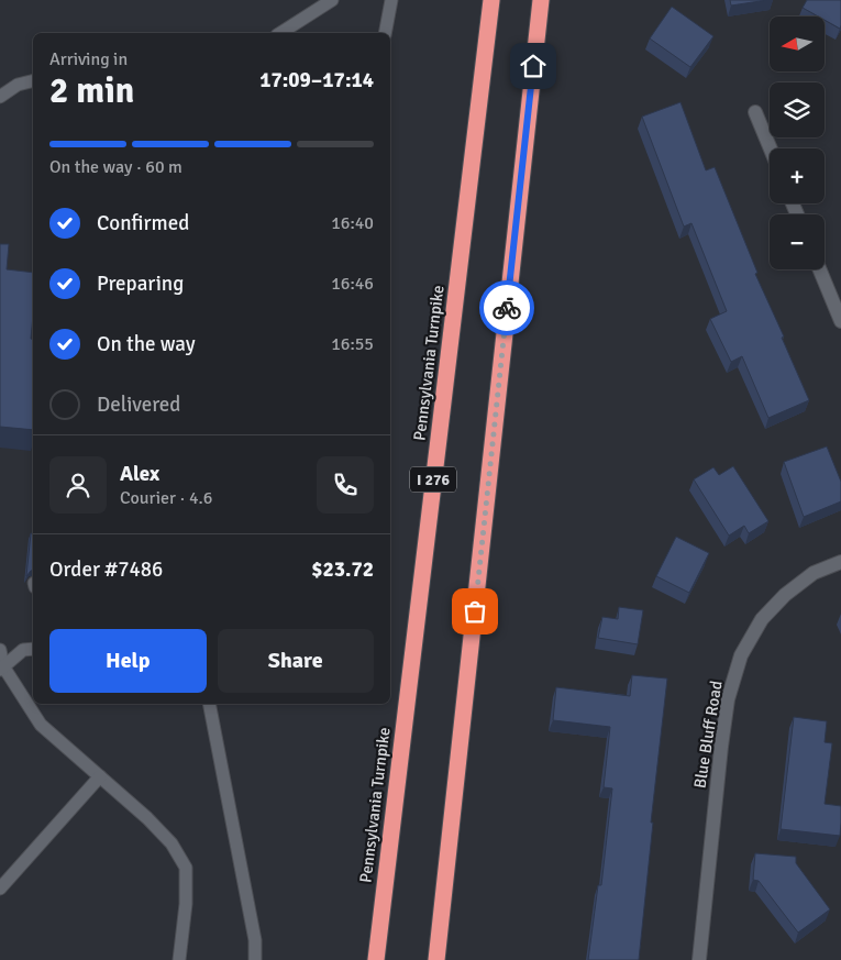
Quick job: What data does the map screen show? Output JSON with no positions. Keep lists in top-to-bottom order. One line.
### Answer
{"streets":{"highway":["Pennsylvania Turnpike","I 276"],"street":["Blue Bluff Road"]},"north":"left","page":{"map_buttons":["+","−"],"heading":["2 min","Arriving in","17:09–17:14"],"panel":["Alex","Courier · 4.6","Order #7486","$23.72"],"bar":"On the way · 60 m","list":[["Confirmed","16:40"],["Preparing","16:46"],["On the way","16:55"],"Delivered"],"buttons":["Help","Share"]}}
